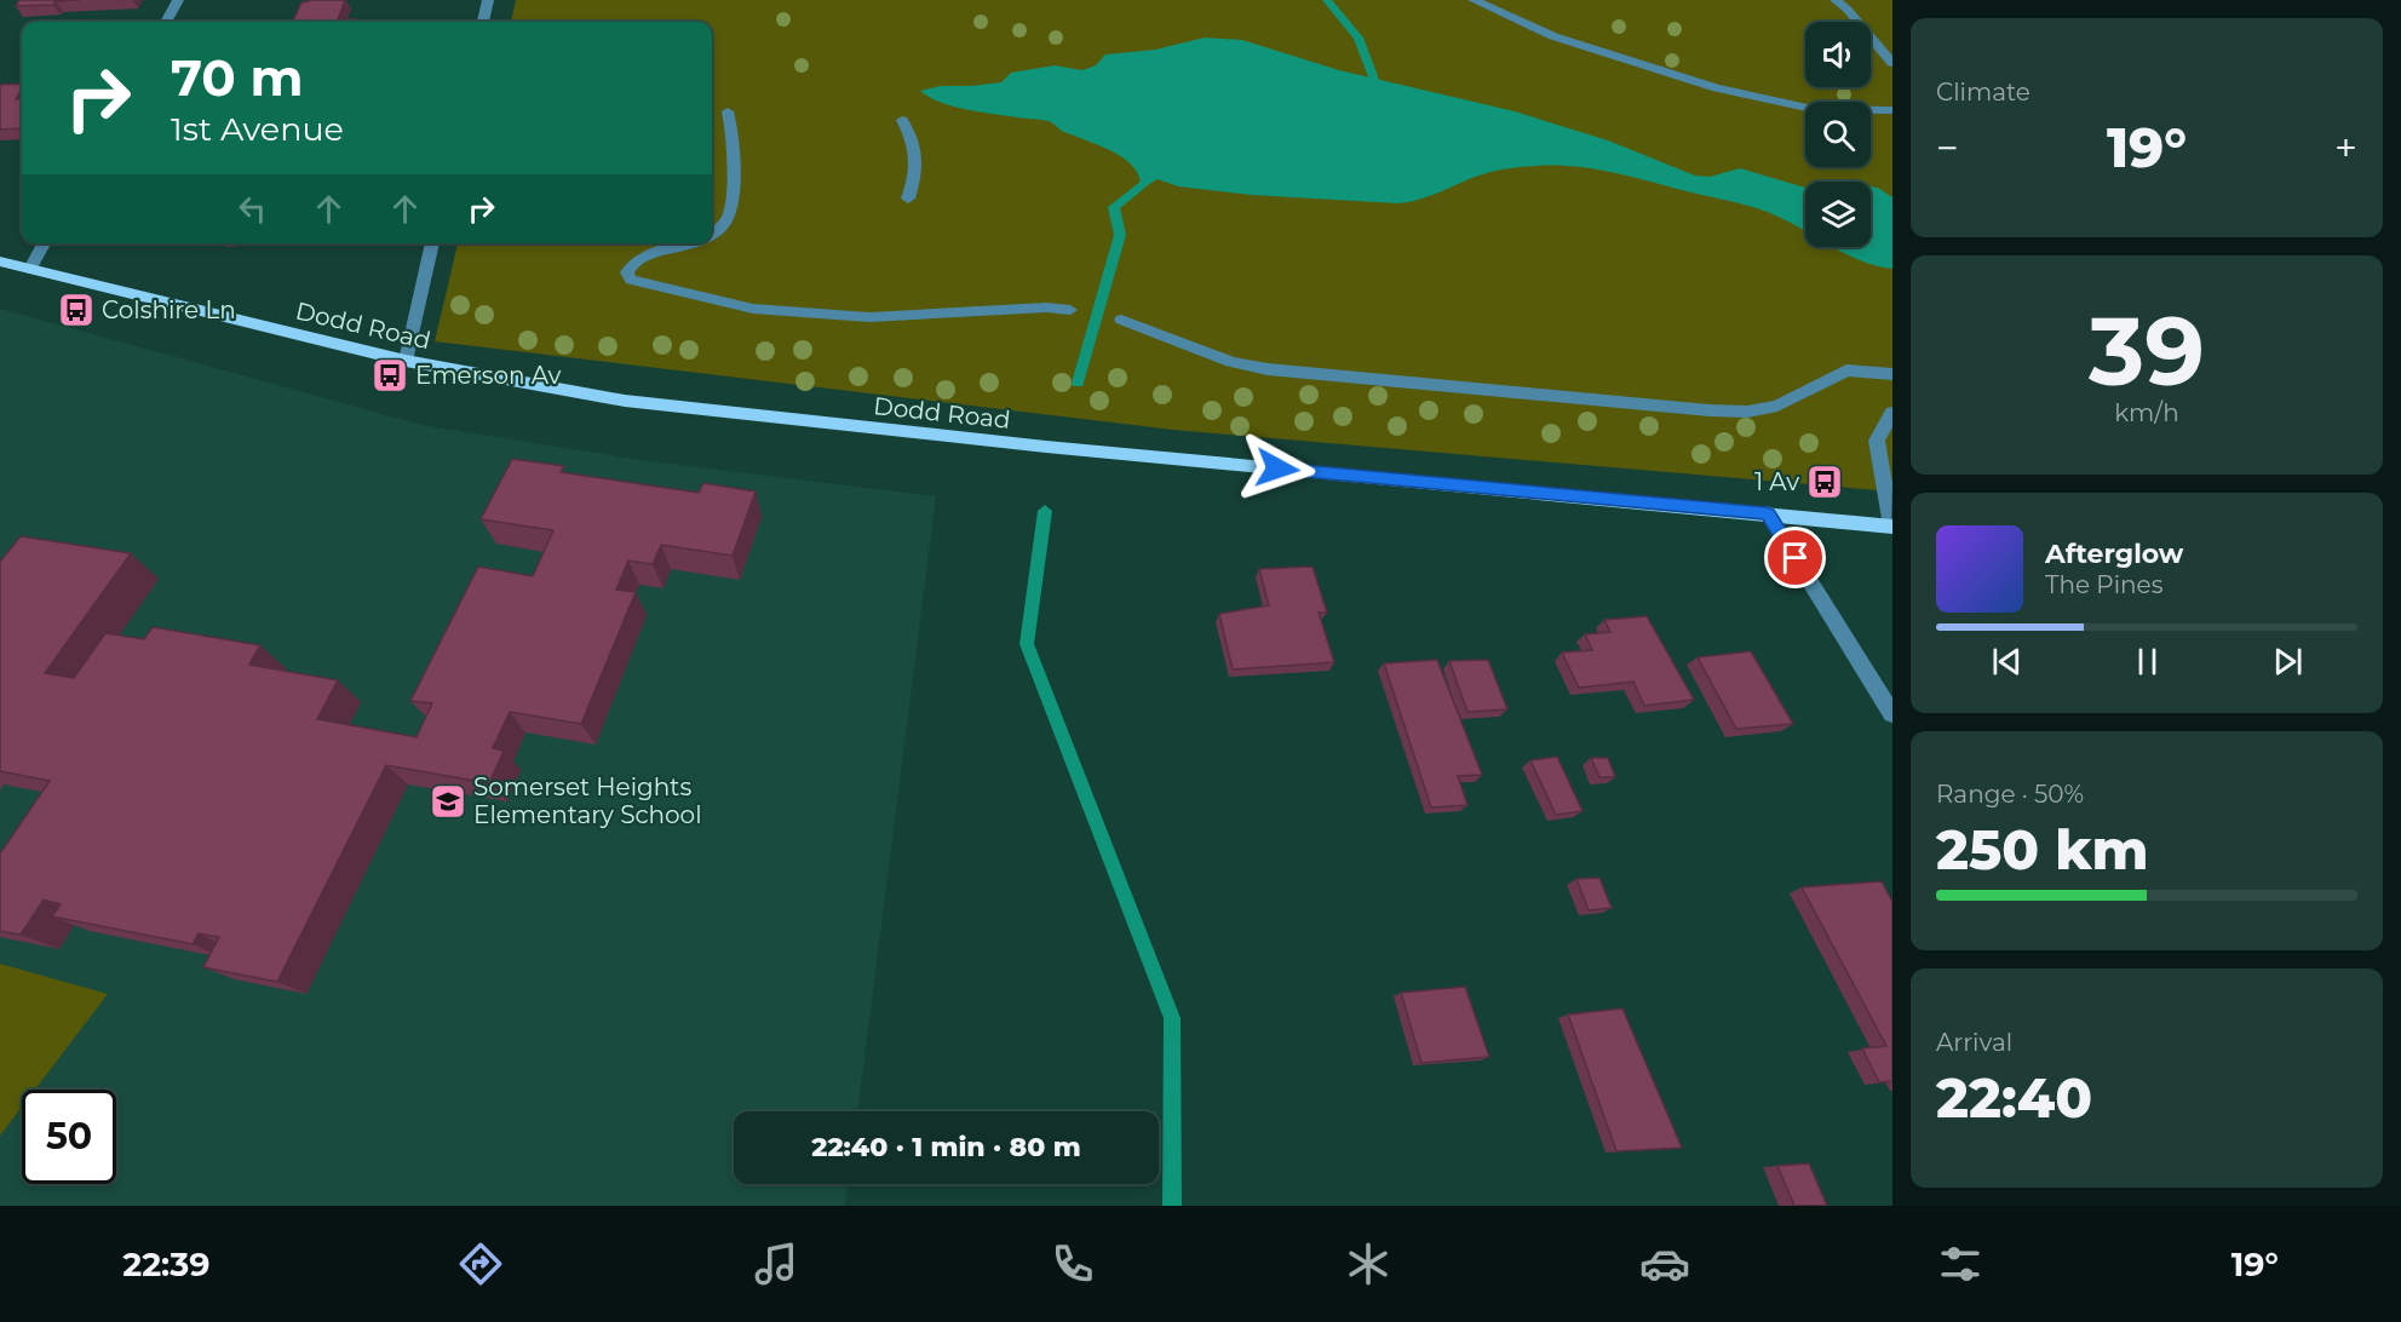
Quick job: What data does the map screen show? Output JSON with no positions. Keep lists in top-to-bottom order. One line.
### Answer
{"streets":{"main road":["Dodd Road"]},"places":{"bus stop":["Colshire Ln","Emerson Av","1 Av"],"school or university":["Somerset Heights Elementary School"]},"page":{"tile":["Climate",["39","km/h"],["Range · 50%","250 km"],["Arrival","22:40"]],"turn":["70 m","1st Avenue"],"heat":["−","19°","+"],"song":["Afterglow","The Pines"],"limit":"50","trip":"22:40 · 1 min · 80 m","tabs":["22:39","19°"]}}
